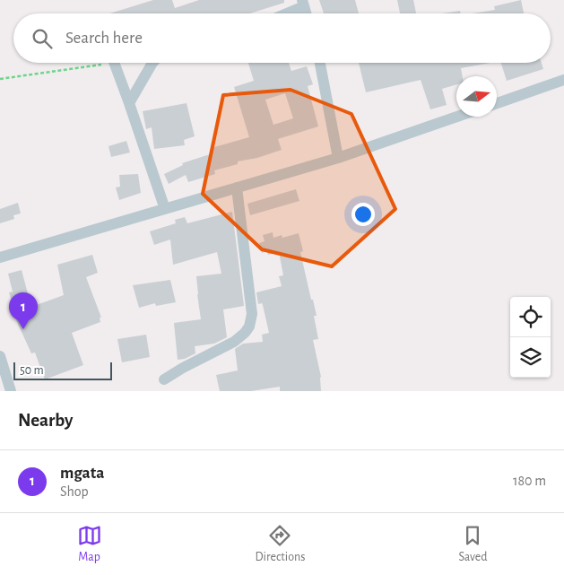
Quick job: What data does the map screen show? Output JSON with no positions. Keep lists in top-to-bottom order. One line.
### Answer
{"scale_bar":"50 m","north":"right","page":{"search":"Search here","pins":"1","scale":"50 m","heading":"Nearby","list":[{"mark":"1","name":"mgata","note":"Shop","value":"180 m"}],"nav":["Map","Directions","Saved"]}}
